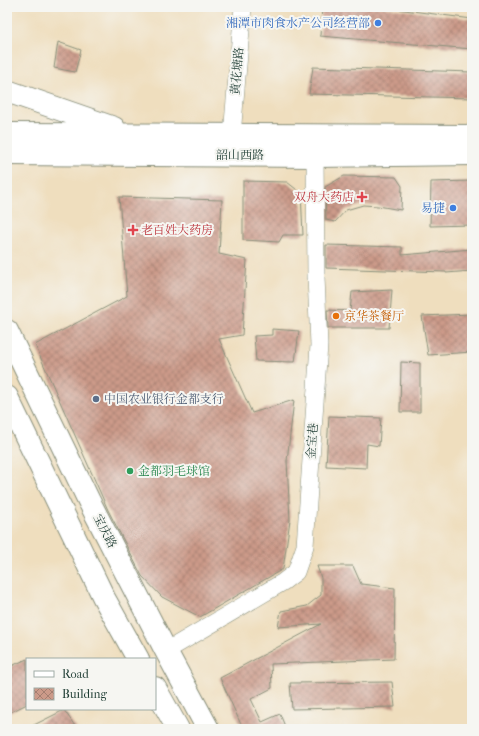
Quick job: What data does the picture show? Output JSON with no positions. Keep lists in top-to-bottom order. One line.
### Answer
{"streets":{"main road":["韶山西路","宝庆路"],"street":["黄花塘路","金宝巷"]},"crossings":[["黄花塘路","韶山西路"],["韶山西路","金宝巷"],["金宝巷","宝庆路"]],"places":{"other":["湘潭市肉食水产公司经营部","易捷","京华茶餐厅","中国农业银行金都支行","金都羽毛球馆"],"health":["双舟大药店","老百姓大药房"]},"legend":["Road","Building"]}
